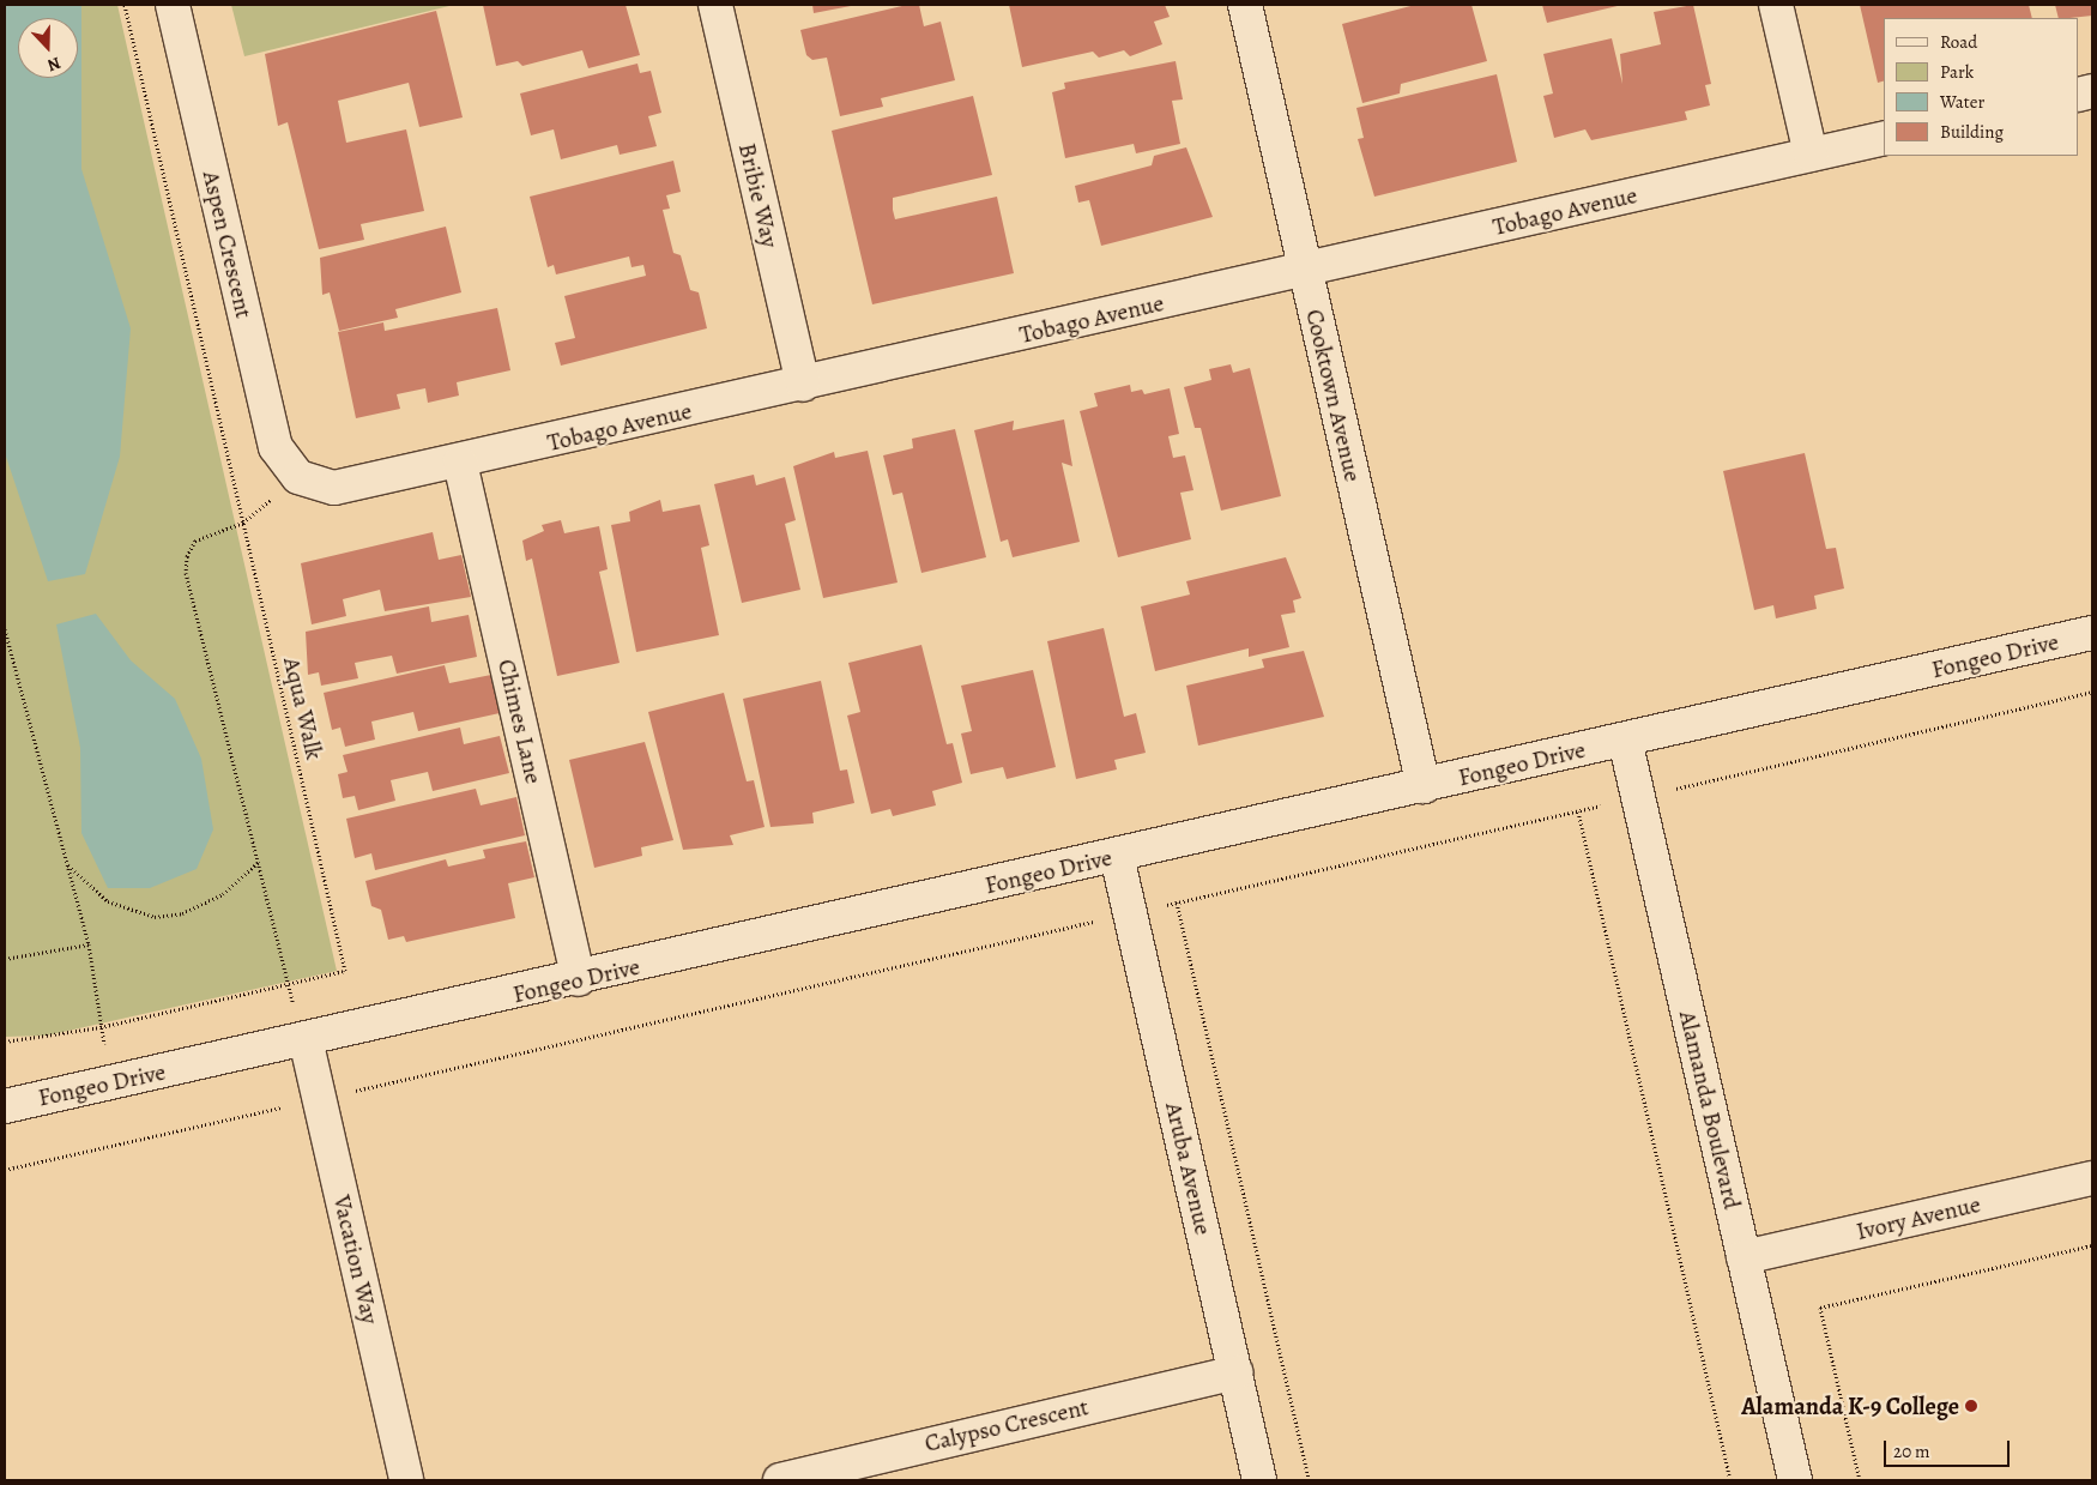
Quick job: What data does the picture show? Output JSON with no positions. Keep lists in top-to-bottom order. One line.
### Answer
{"streets":{"street":["Bribie Way","Tobago Avenue","Aspen Crescent","Cooktown Avenue","Fongeo Drive","Chimes Lane","Alamanda Boulevard","Aruba Avenue","Ivory Avenue","Vacation Way","Calypso Crescent"],"path":["Aqua Walk"]},"crossings":[["Bribie Way","Tobago Avenue"],["Tobago Avenue","Aspen Crescent"],["Tobago Avenue","Cooktown Avenue"],["Tobago Avenue","Chimes Lane"],["Cooktown Avenue","Fongeo Drive"],["Fongeo Drive","Chimes Lane"],["Fongeo Drive","Alamanda Boulevard"],["Fongeo Drive","Aruba Avenue"],["Fongeo Drive","Vacation Way"],["Alamanda Boulevard","Ivory Avenue"],["Aruba Avenue","Calypso Crescent"]],"places":["Alamanda K-9 College"],"legend":["Road","Park","Water","Building"],"scale_bar":"20 m","north":"bottom"}
